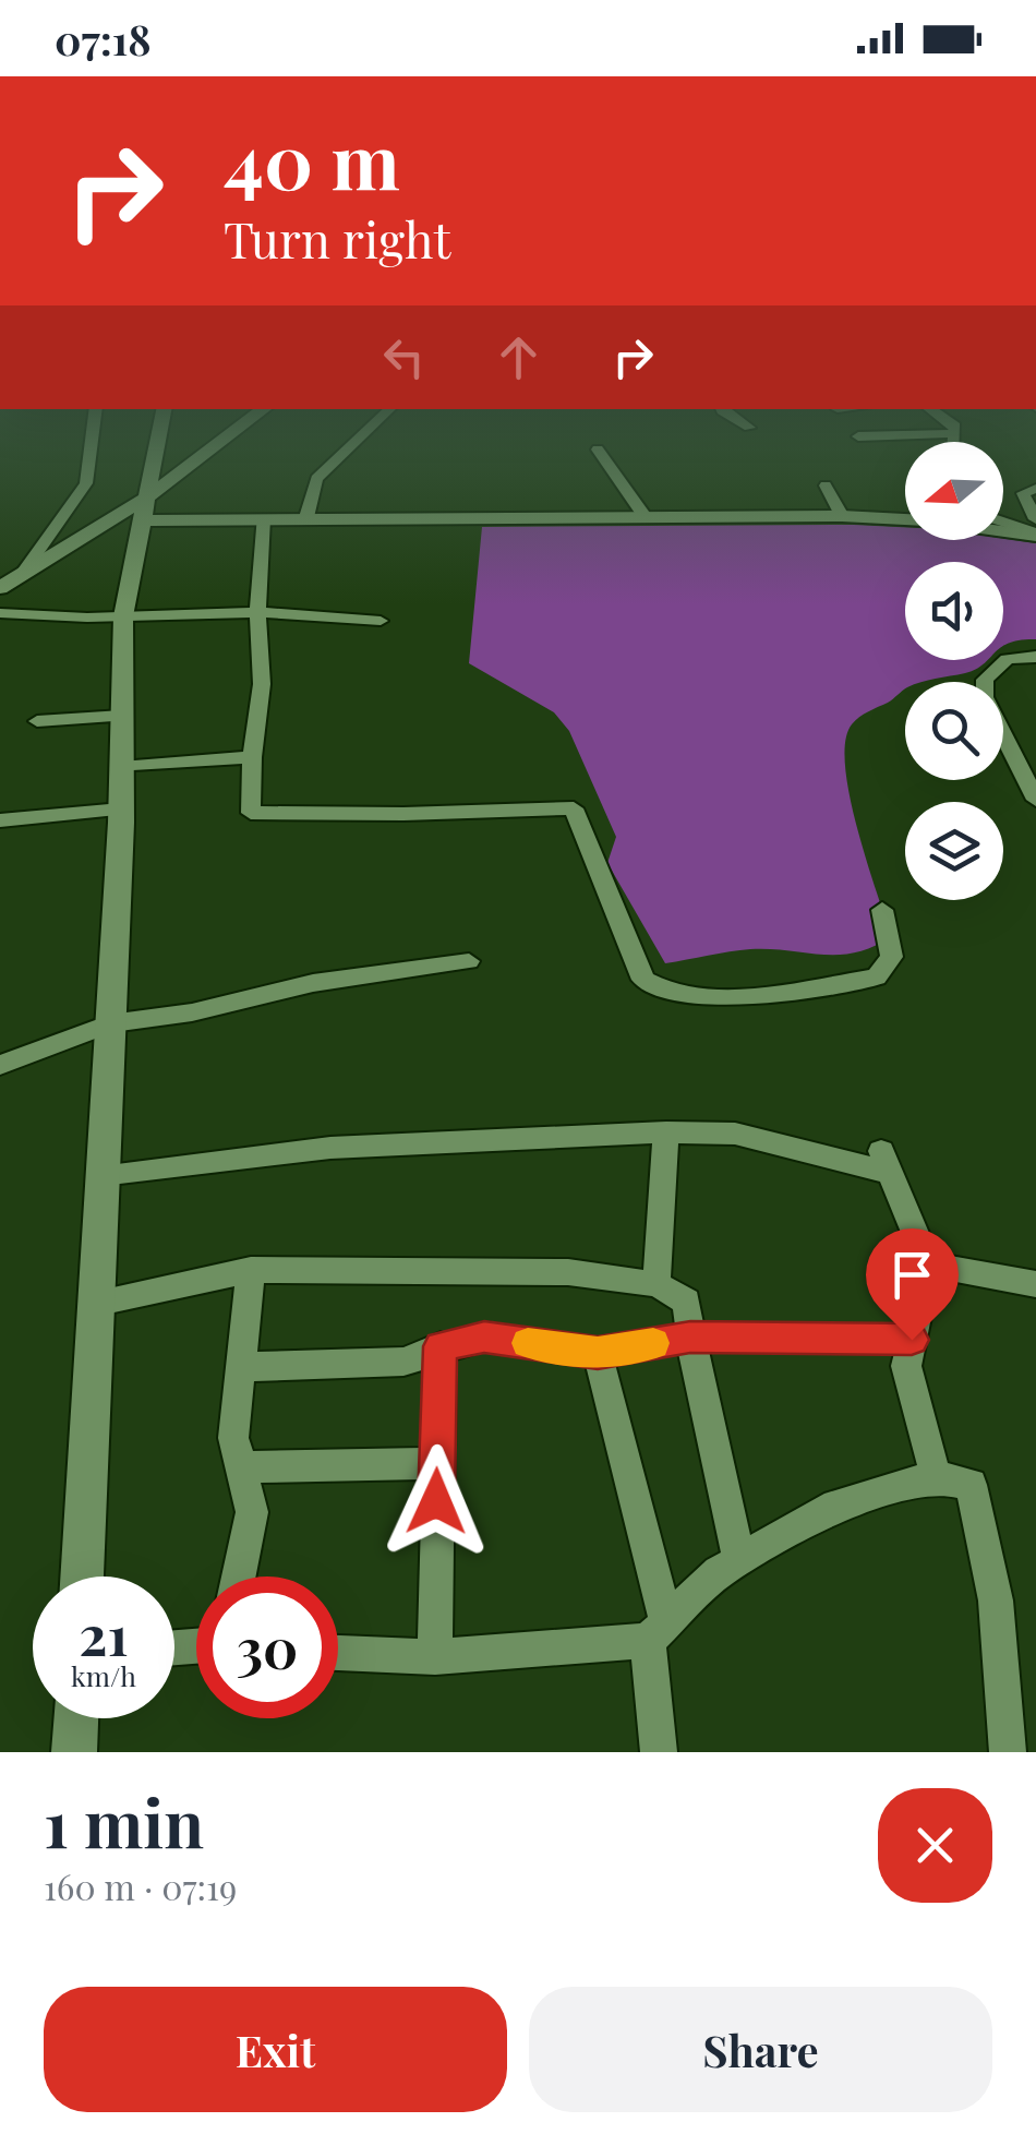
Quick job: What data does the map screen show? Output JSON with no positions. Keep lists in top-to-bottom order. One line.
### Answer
{"north":"left","page":{"status":"07:18","turn":["40 m","Turn right"],"speed":"21 km/h","limit":"30","heading":["1 min","160 m · 07:19"],"buttons":["Exit","Share"]}}
